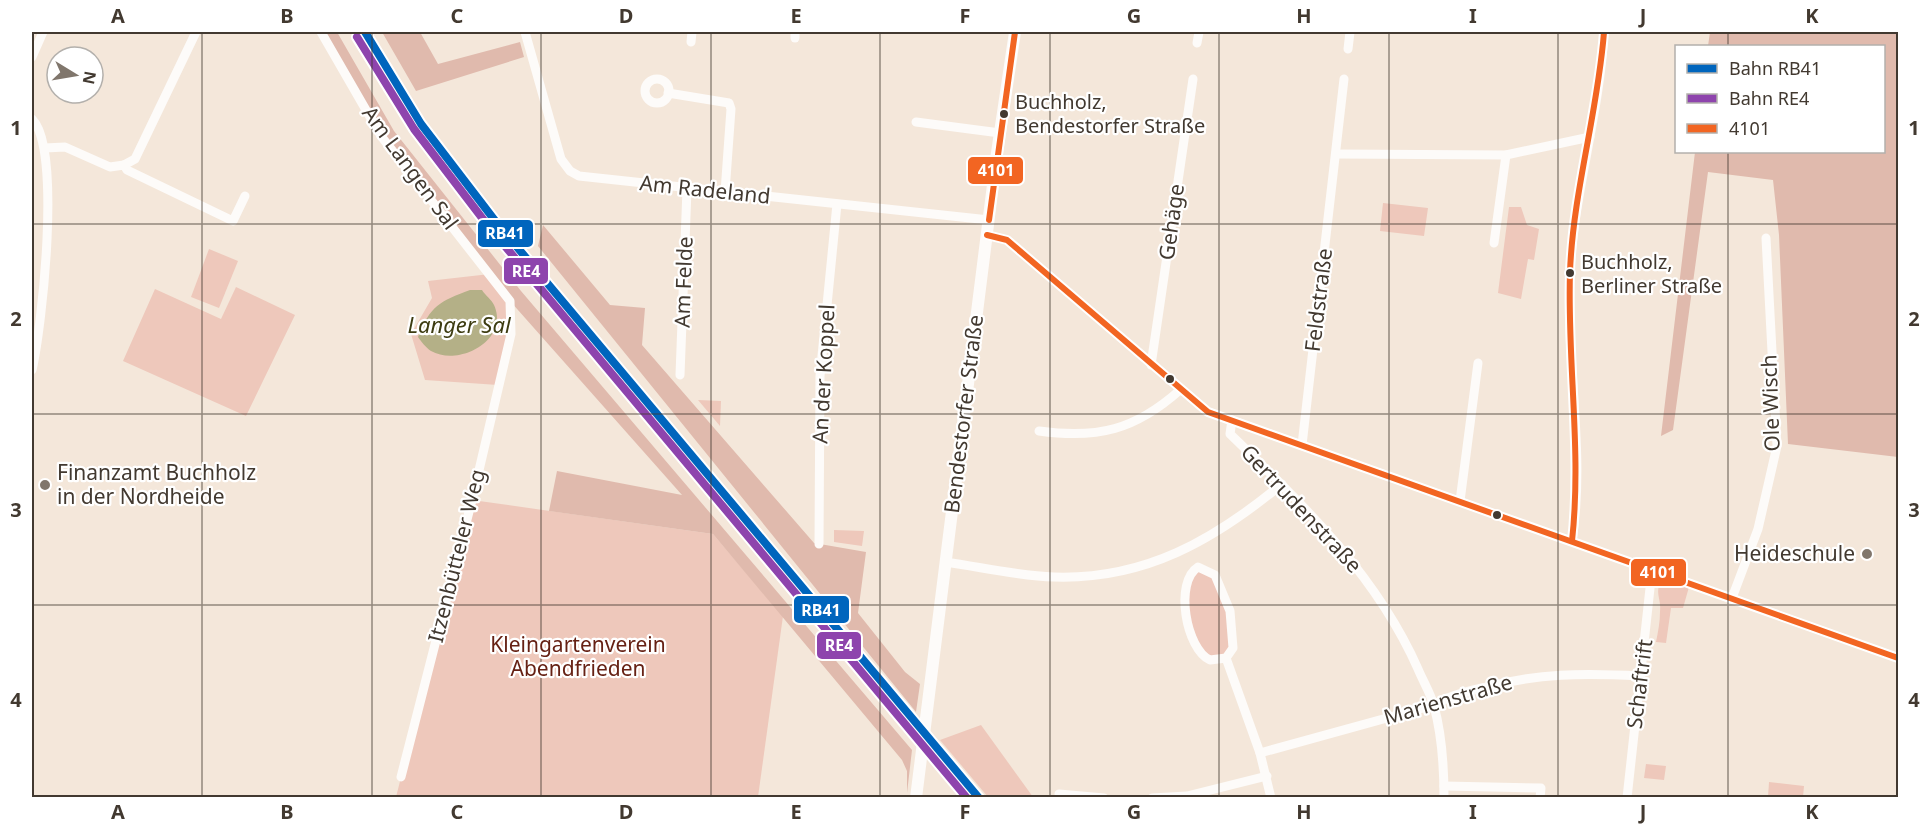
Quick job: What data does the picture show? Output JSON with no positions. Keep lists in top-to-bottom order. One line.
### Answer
{"streets":{"street":["Am Langen Sal","Am Radeland","Gehäge","Am Felde","Feldstraße","An der Koppel","Ole Wisch","Bendestorfer Straße","Gertrudenstraße","Itzenbütteler Weg","Schaftrift","Marienstraße"]},"crossings":[["Am Langen Sal","Itzenbütteler Weg"],["Am Radeland","Am Felde"],["Am Radeland","An der Koppel"],["Am Radeland","Bendestorfer Straße"],["Gertrudenstraße","Marienstraße"],["Schaftrift","Marienstraße"]],"water":["Langer Sal"],"parks":["Kleingartenverein Abendfrieden"],"places":["Buchholz, Bendestorfer Straße","Buchholz, Berliner Straße","Finanzamt Buchholz in der Nordheide","Heideschule"],"lines":["rail line RB41","transit line 4101","rail line RE4"],"legend":["Bahn RB41","Bahn RE4","4101"],"north":"right","grid":{"columns":["A","B","C","D","E","F","G","H","I","J","K"],"rows":["1","2","3","4"]}}
